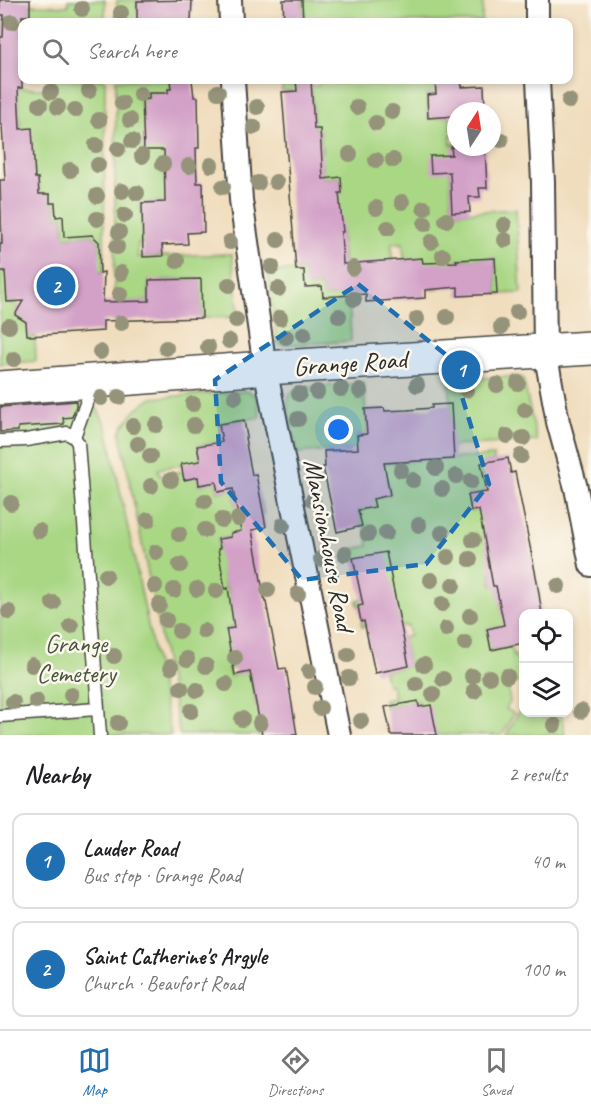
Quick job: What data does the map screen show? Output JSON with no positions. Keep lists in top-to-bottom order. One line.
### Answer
{"streets":{"street":["Grange Road","Mansionhouse Road"]},"crossings":[["Grange Road","Mansionhouse Road"]],"parks":["Grange Cemetery"],"north":"top","page":{"search":"Search here","pins":["2","1"],"heading":["Nearby","2 results"],"list":[{"mark":"1","name":"Lauder Road","note":"Bus stop · Grange Road","value":"40 m"},{"mark":"2","name":"Saint Catherine's Argyle","note":"Church · Beaufort Road","value":"100 m"}],"nav":["Map","Directions","Saved"]}}
